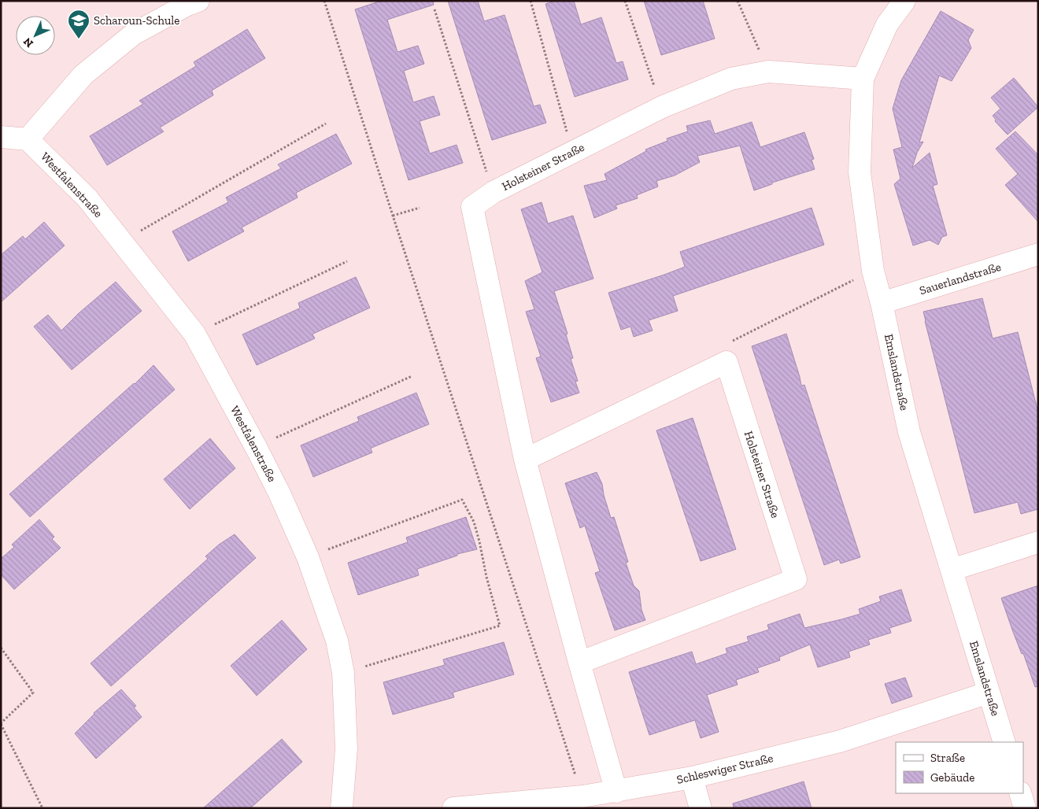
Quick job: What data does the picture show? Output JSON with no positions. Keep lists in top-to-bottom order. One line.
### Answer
{"streets":{"street":["Holsteiner Straße","Westfalenstraße","Sauerlandstraße","Emslandstraße","Schleswiger Straße"]},"crossings":[["Holsteiner Straße","Emslandstraße"],["Holsteiner Straße","Schleswiger Straße"],["Sauerlandstraße","Emslandstraße"],["Emslandstraße","Schleswiger Straße"]],"places":{"school or university":["Scharoun-Schule"]},"legend":["Straße","Gebäude"],"north":"bottom left"}
